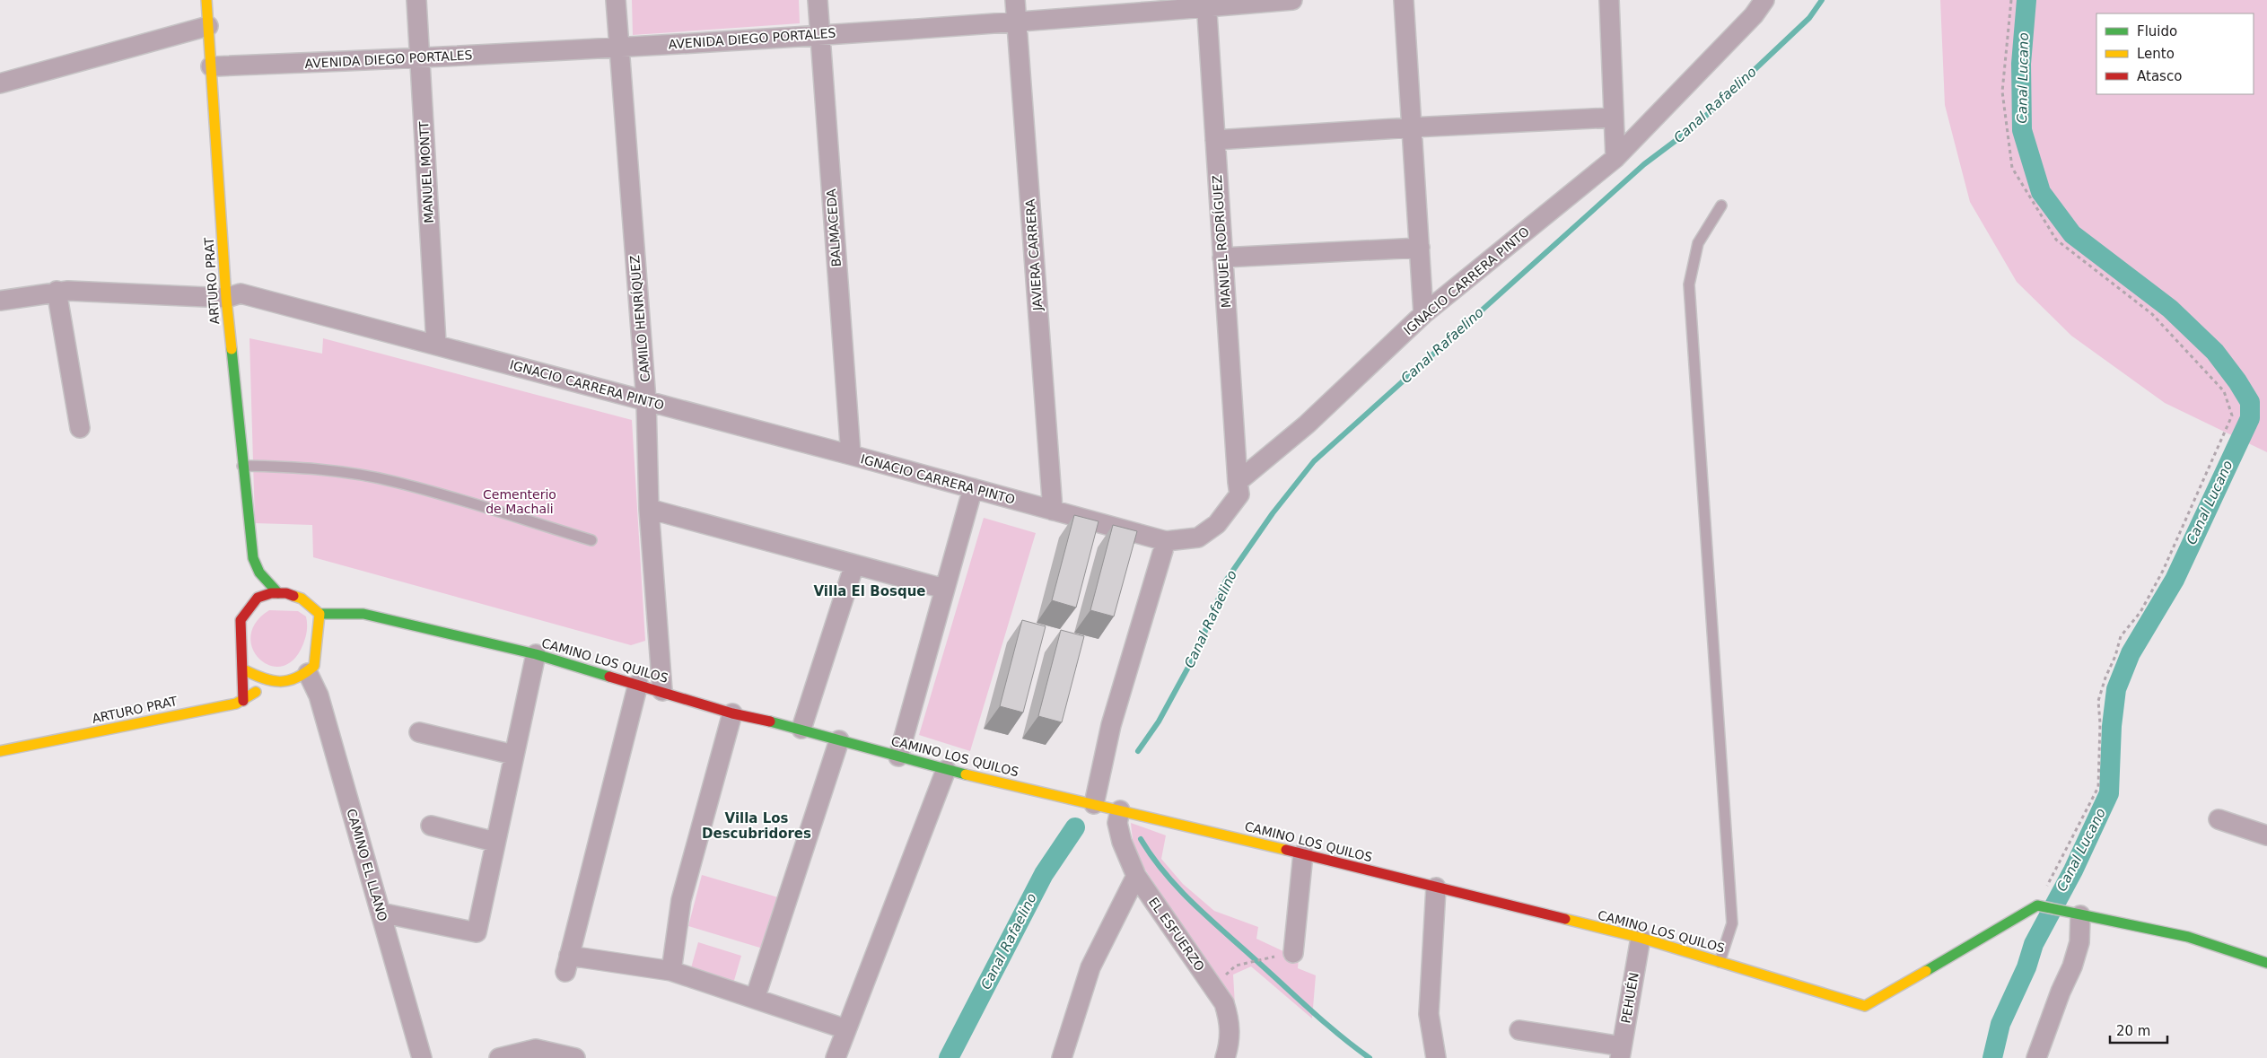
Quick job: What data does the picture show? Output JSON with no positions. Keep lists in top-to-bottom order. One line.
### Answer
{"streets":{"street":["AVENIDA DIEGO PORTALES","MANUEL MONTT","BALMACEDA","MANUEL RODRÍGUEZ","JAVIERA CARRERA","ARTURO PRAT","IGNACIO CARRERA PINTO","CAMILO HENRÍQUEZ","CAMINO LOS QUILOS","CAMINO EL LLANO","EL ESFUERZO","PEHUÉN"]},"crossings":[["AVENIDA DIEGO PORTALES","MANUEL MONTT"],["AVENIDA DIEGO PORTALES","BALMACEDA"],["AVENIDA DIEGO PORTALES","MANUEL RODRÍGUEZ"],["AVENIDA DIEGO PORTALES","JAVIERA CARRERA"],["AVENIDA DIEGO PORTALES","ARTURO PRAT"],["AVENIDA DIEGO PORTALES","CAMILO HENRÍQUEZ"],["MANUEL MONTT","IGNACIO CARRERA PINTO"],["BALMACEDA","IGNACIO CARRERA PINTO"],["MANUEL RODRÍGUEZ","IGNACIO CARRERA PINTO"],["JAVIERA CARRERA","IGNACIO CARRERA PINTO"],["ARTURO PRAT","IGNACIO CARRERA PINTO"],["ARTURO PRAT","CAMINO LOS QUILOS"],["ARTURO PRAT","CAMINO EL LLANO"],["IGNACIO CARRERA PINTO","CAMILO HENRÍQUEZ"],["CAMILO HENRÍQUEZ","CAMINO LOS QUILOS"],["CAMINO LOS QUILOS","CAMINO EL LLANO"],["CAMINO LOS QUILOS","EL ESFUERZO"],["CAMINO LOS QUILOS","PEHUÉN"]],"districts":["Villa El Bosque","Villa Los Descubridores"],"water":["Canal Lucano","Canal Rafaelino"],"parks":["Cementerio de Machali"],"legend":["Fluido","Lento","Atasco"],"scale_bar":"20 m"}
